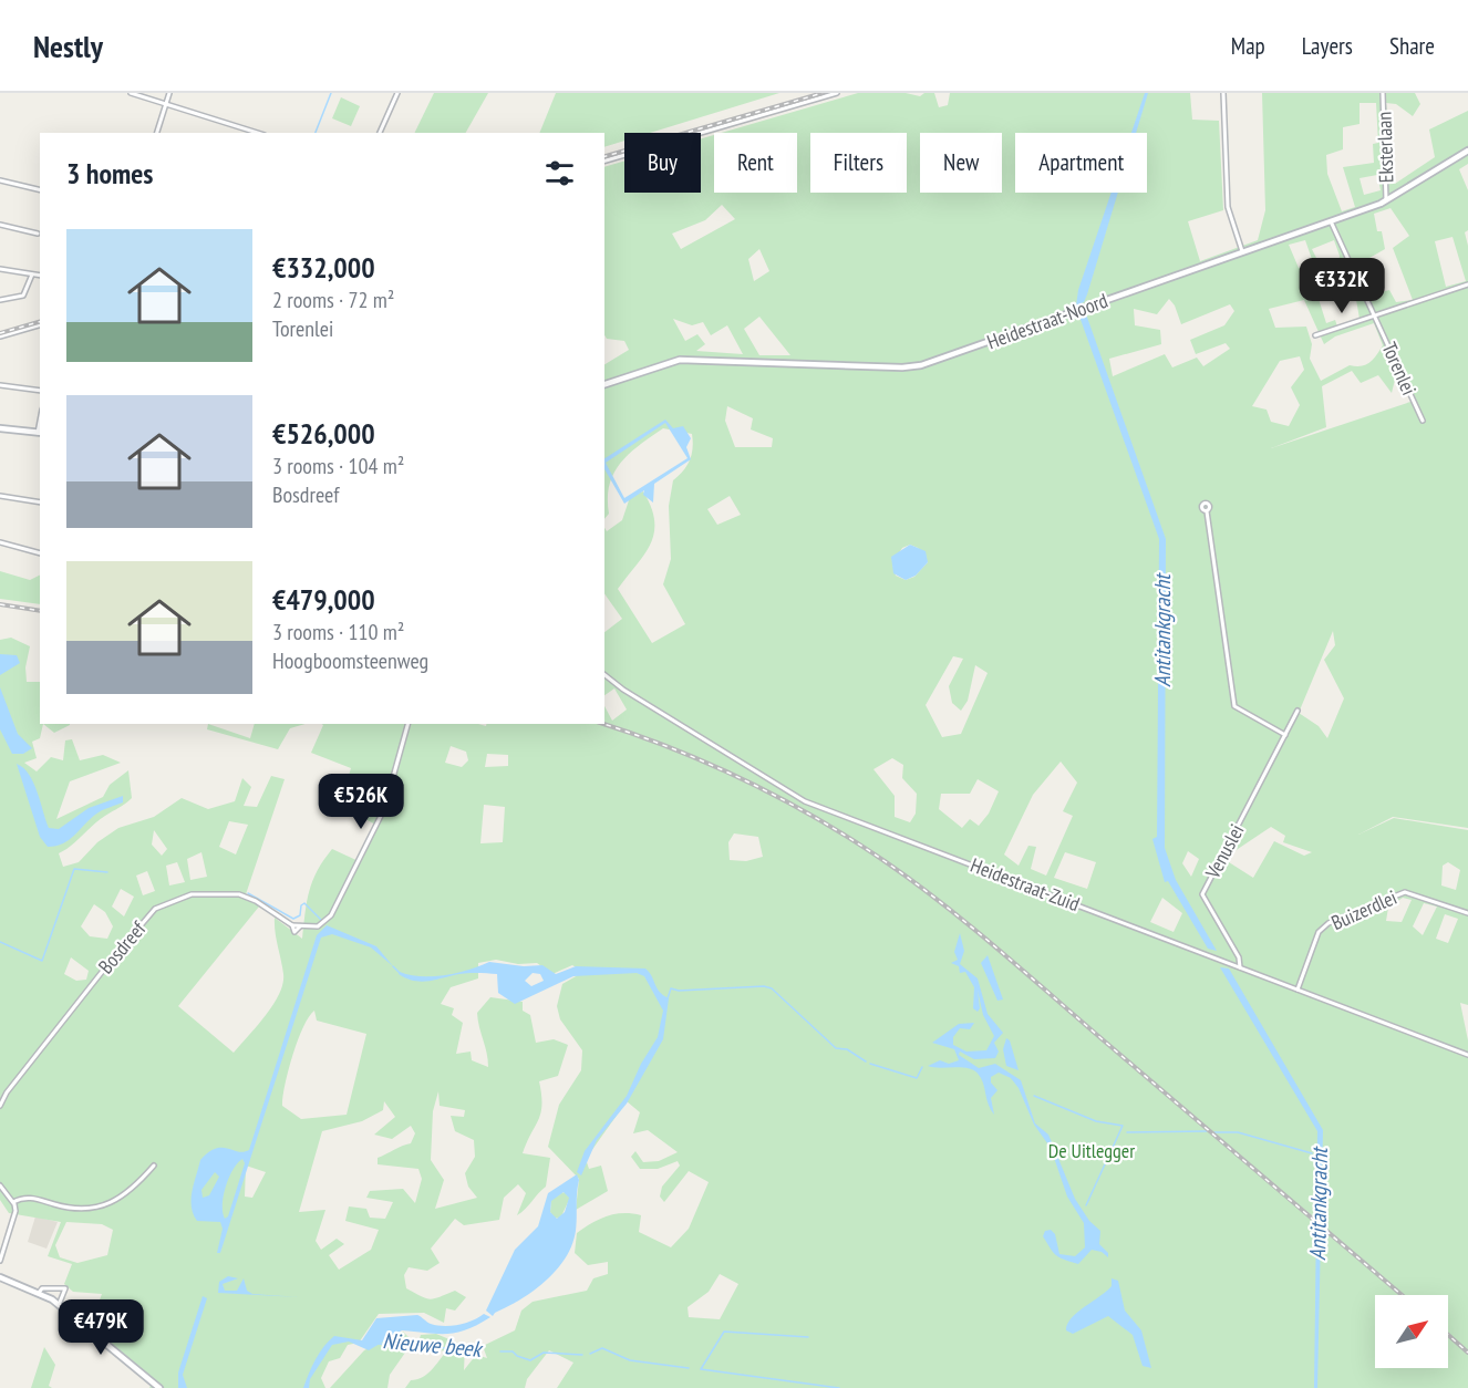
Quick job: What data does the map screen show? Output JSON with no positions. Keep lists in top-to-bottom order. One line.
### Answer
{"streets":{"street":["Eksterlaan","Heidestraat-Noord","Torenlei","Venuslei","Heidestraat-Zuid","Buizerdlei","Bosdreef"]},"crossings":[["Eksterlaan","Heidestraat-Noord"],["Venuslei","Heidestraat-Zuid"],["Heidestraat-Zuid","Buizerdlei"]],"water":["Antitankgracht","Nieuwe beek"],"parks":["De Uitlegger"],"north":"top right","page":{"header":"Nestly","nav":["Map","Layers","Share"],"chip":["Buy","Rent","Filters","New","Apartment"],"heading":"3 homes","list":[{"name":"€332,000","note":"2 rooms · 72 m² · Torenlei"},{"name":"€526,000","note":"3 rooms · 104 m² · Bosdreef"},{"name":"€479,000","note":"3 rooms · 110 m² · Hoogboomsteenweg"}],"price":["€332K","€526K","€479K"]}}
